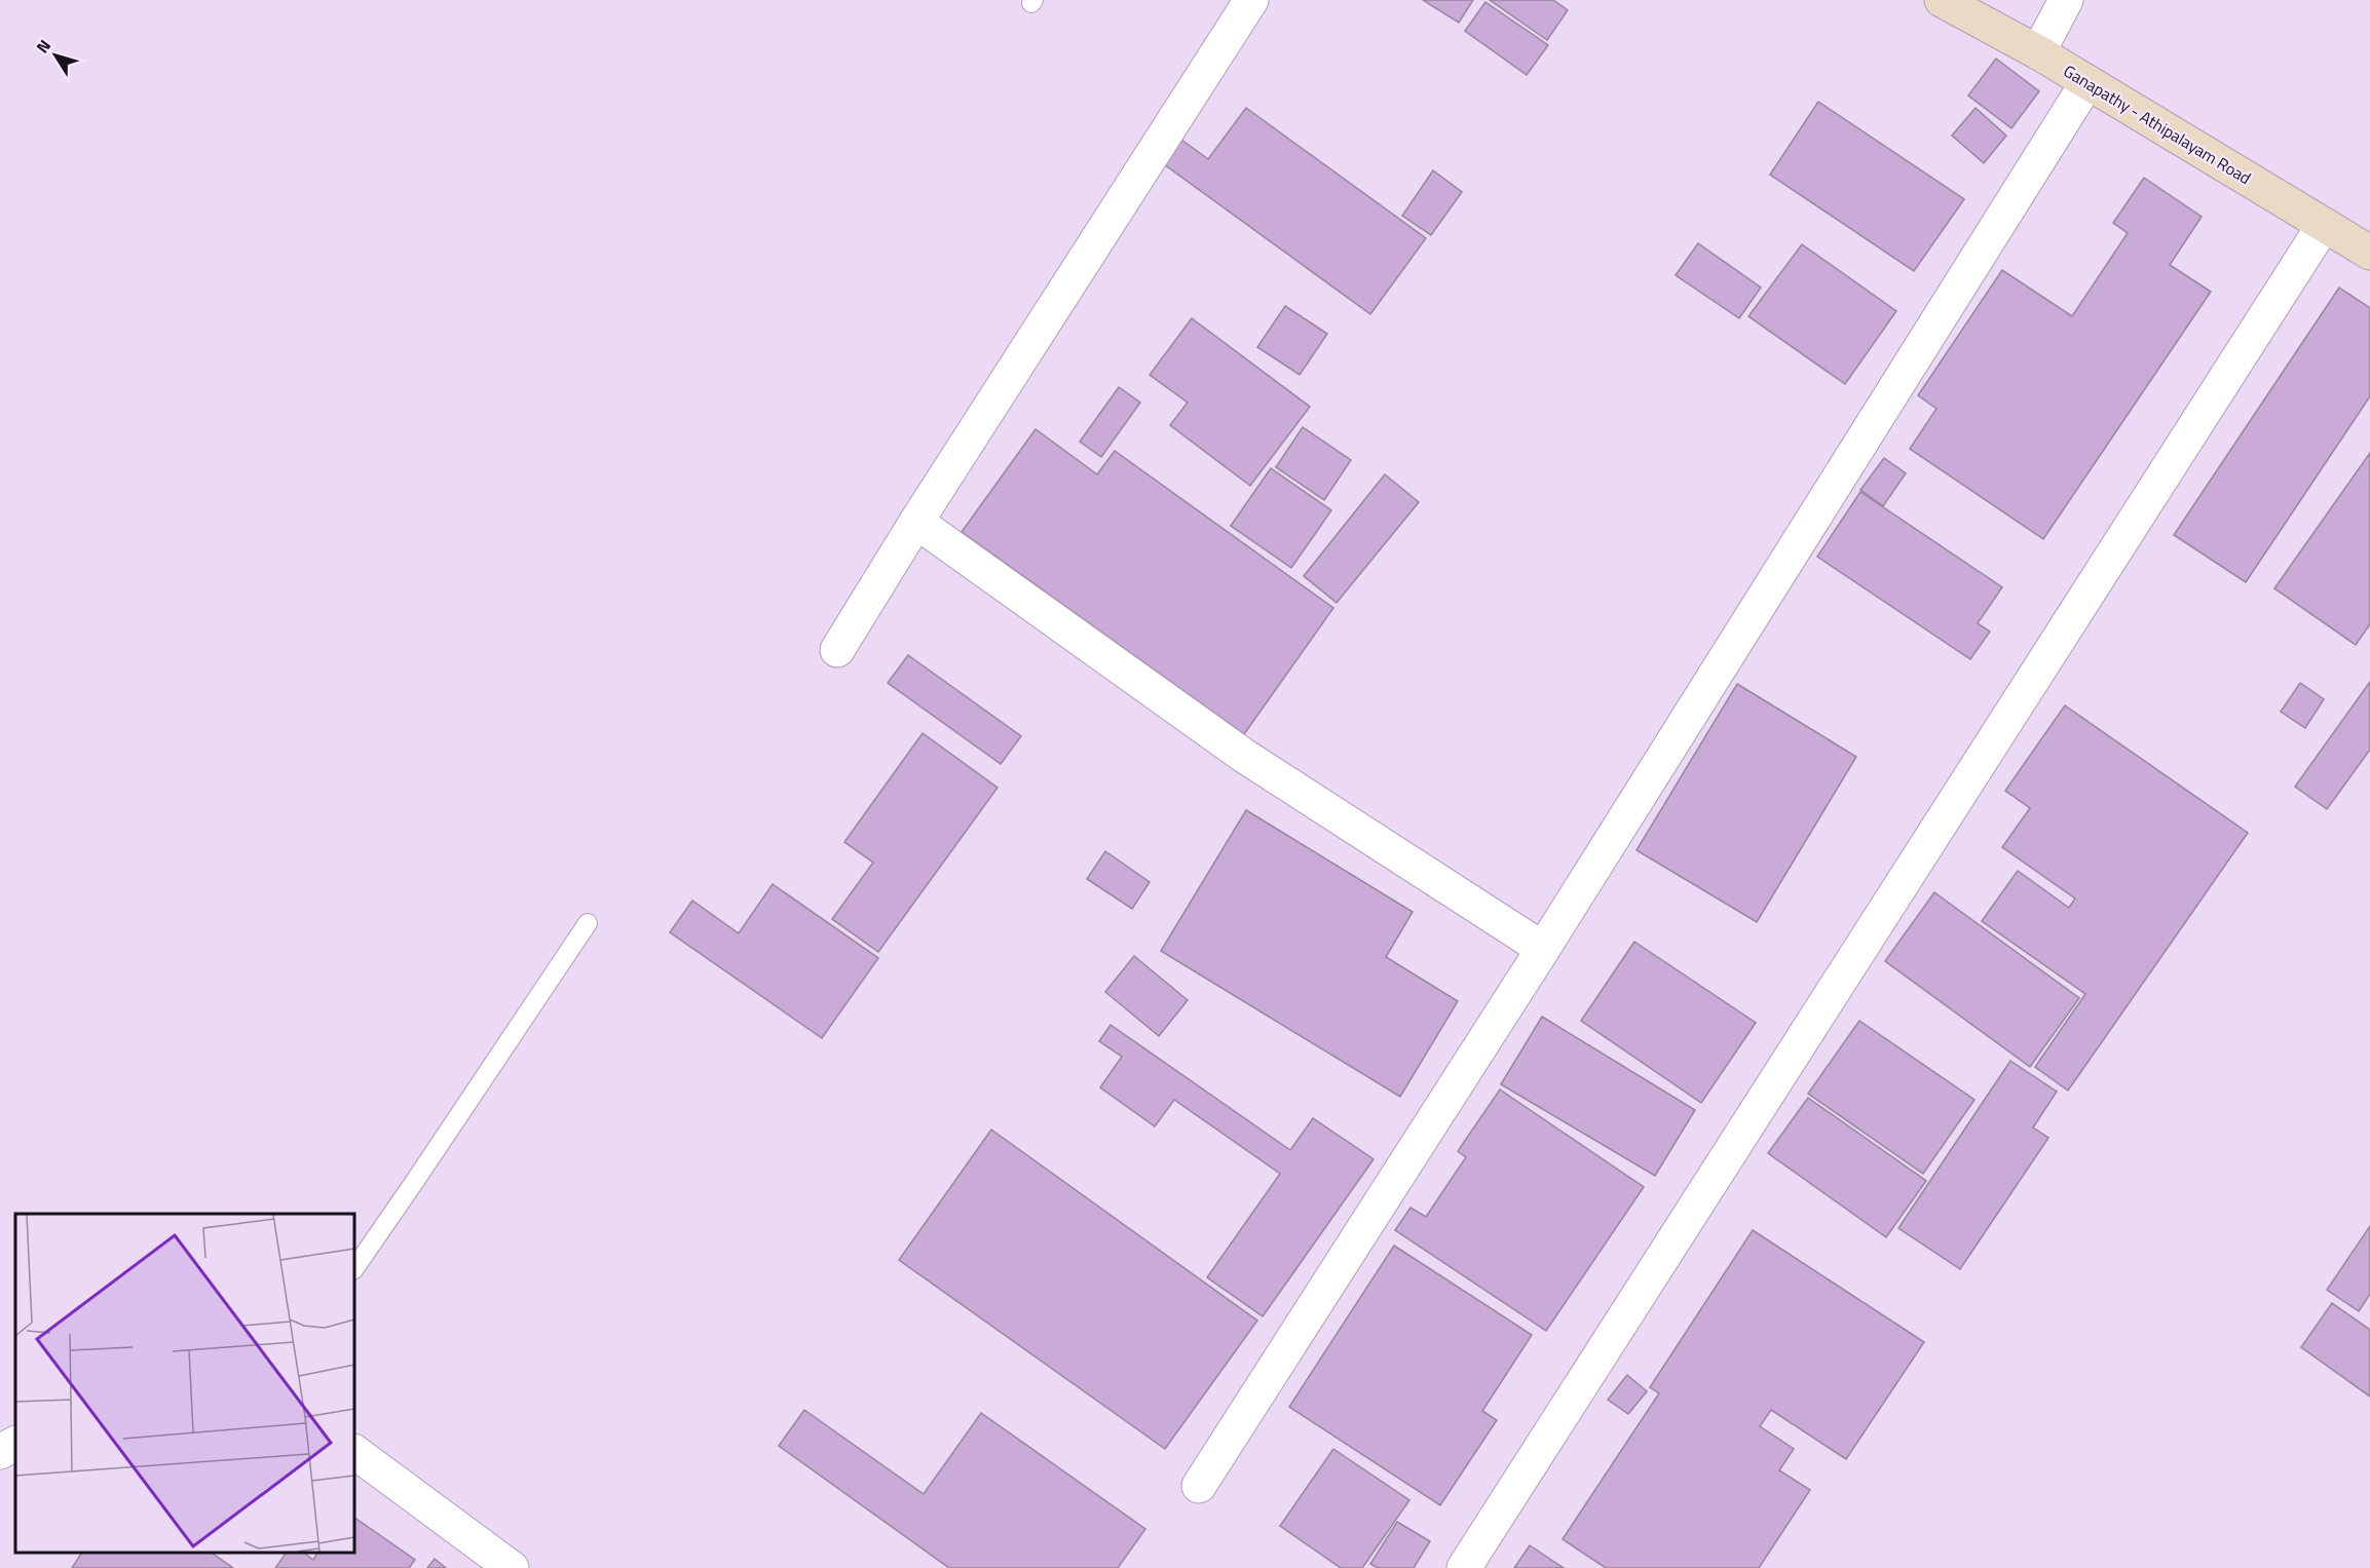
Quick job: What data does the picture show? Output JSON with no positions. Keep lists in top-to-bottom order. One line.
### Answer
{"streets":{"main road":["Ganapathy - Athipalayam Road"]},"north":"top left"}
